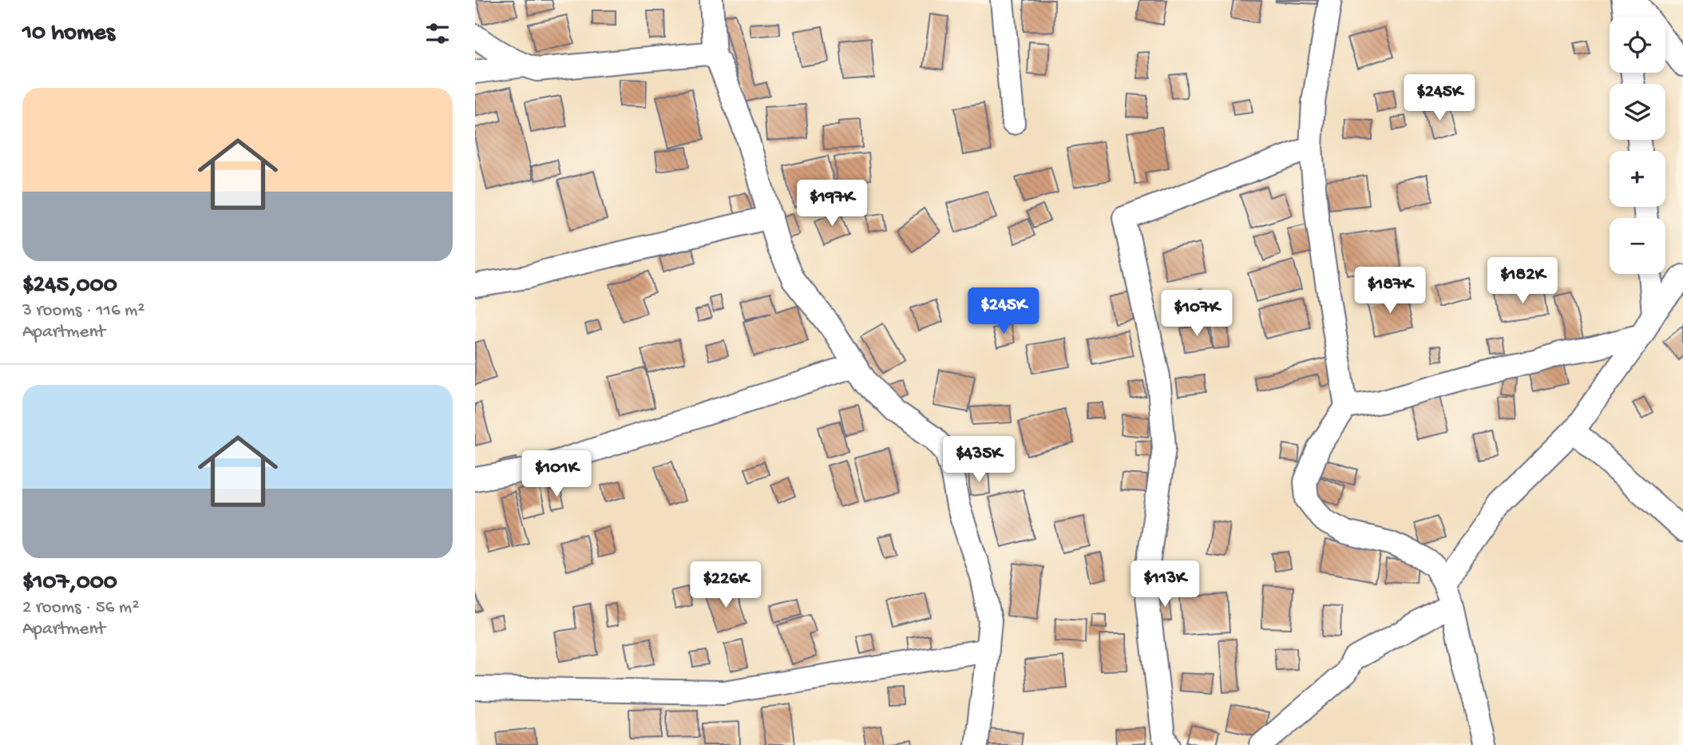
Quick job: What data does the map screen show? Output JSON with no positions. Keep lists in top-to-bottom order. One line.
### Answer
{"page":{"heading":"10 homes","map_buttons":["+","−"],"list":[{"name":"$245,000","note":"3 rooms · 116 m² · Apartment"},{"name":"$107,000","note":"2 rooms · 56 m² · Apartment"}],"price":["$245K","$197K","$182K","$187K","$245K","$107K","$435K","$101K","$113K","$226K"]}}
